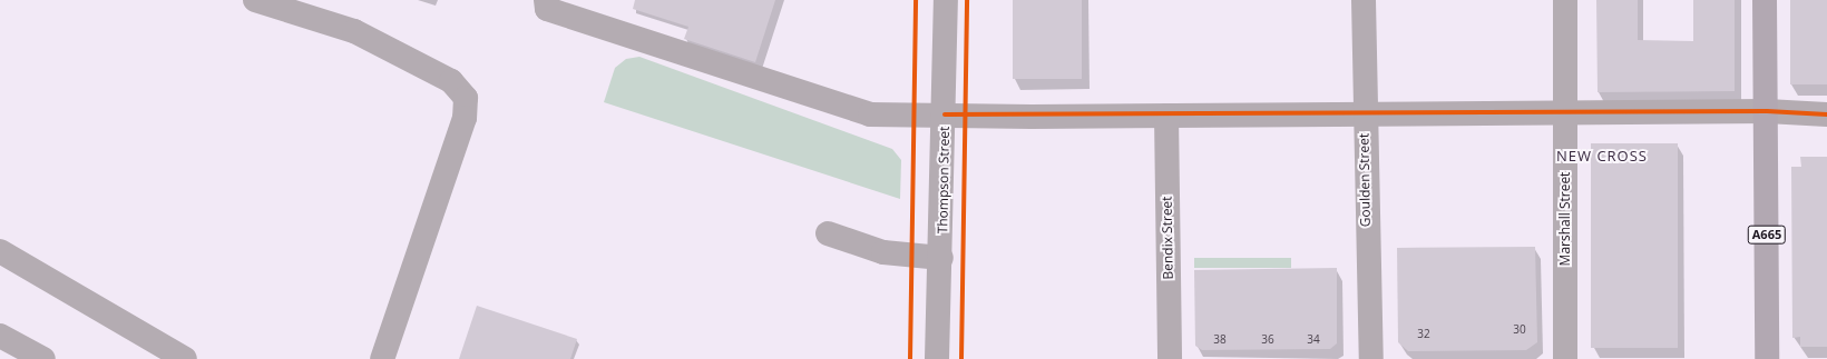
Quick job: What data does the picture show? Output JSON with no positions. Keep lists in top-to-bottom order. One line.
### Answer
{"streets":{"highway":["A665"],"street":["Thompson Street","Goulden Street","Marshall Street","Bendix Street"]},"districts":["NEW CROSS"],"house_numbers":["30","32","38","36","34"]}
